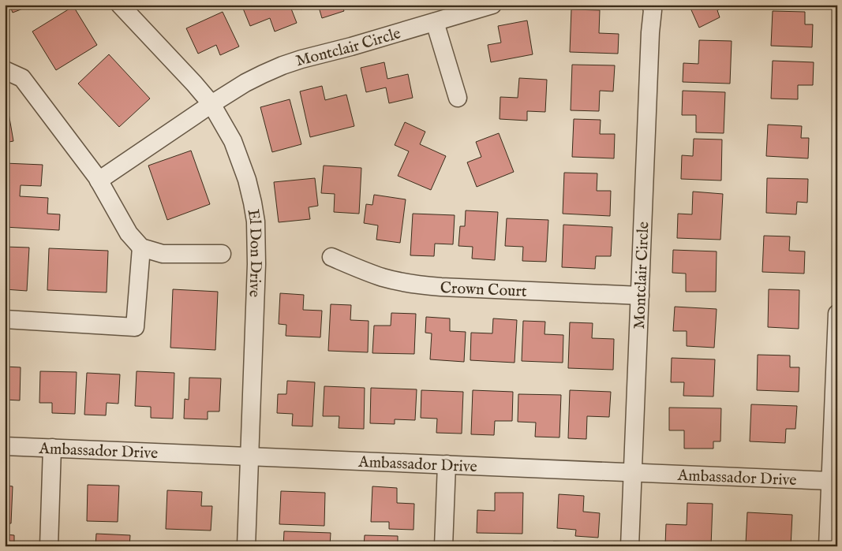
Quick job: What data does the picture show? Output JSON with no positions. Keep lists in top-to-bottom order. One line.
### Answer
{"streets":{"street":["Montclair Circle","El Don Drive","Crown Court","Ambassador Drive"]},"crossings":[["Montclair Circle","El Don Drive"],["Montclair Circle","Crown Court"],["Montclair Circle","Ambassador Drive"],["El Don Drive","Ambassador Drive"]]}
